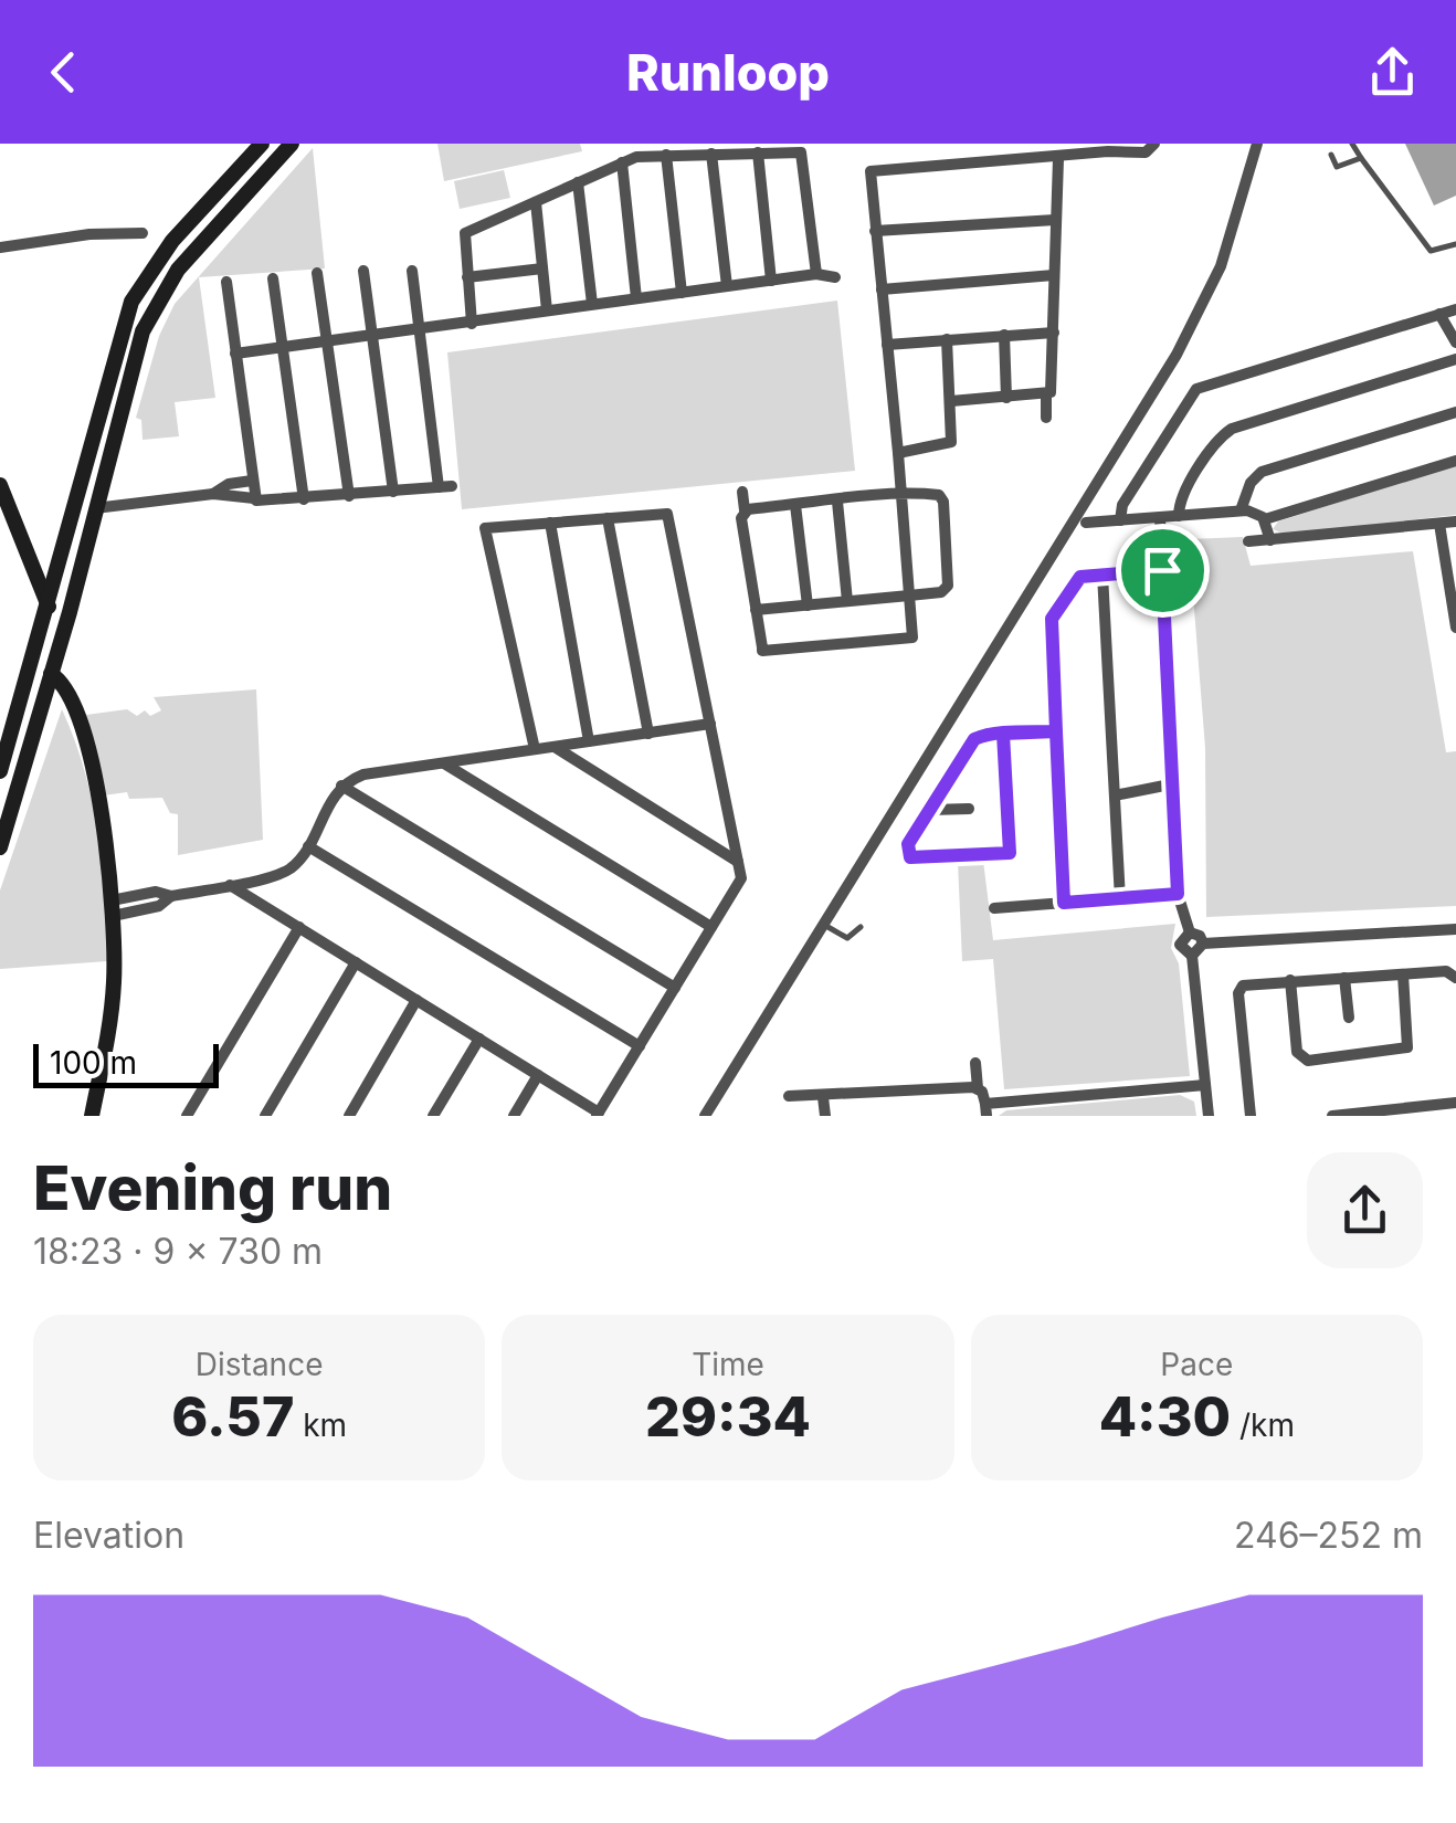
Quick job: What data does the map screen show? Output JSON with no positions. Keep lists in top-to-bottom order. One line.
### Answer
{"scale_bar":"100 m","page":{"header":"Runloop","scale":"100 m","heading":["Evening run","18:23 · 9 × 730 m"],"stats":[["Distance","6.57 km"],["Time","29:34"],["Pace","4:30 /km"]],"chart":["Elevation","246–252 m"]}}
